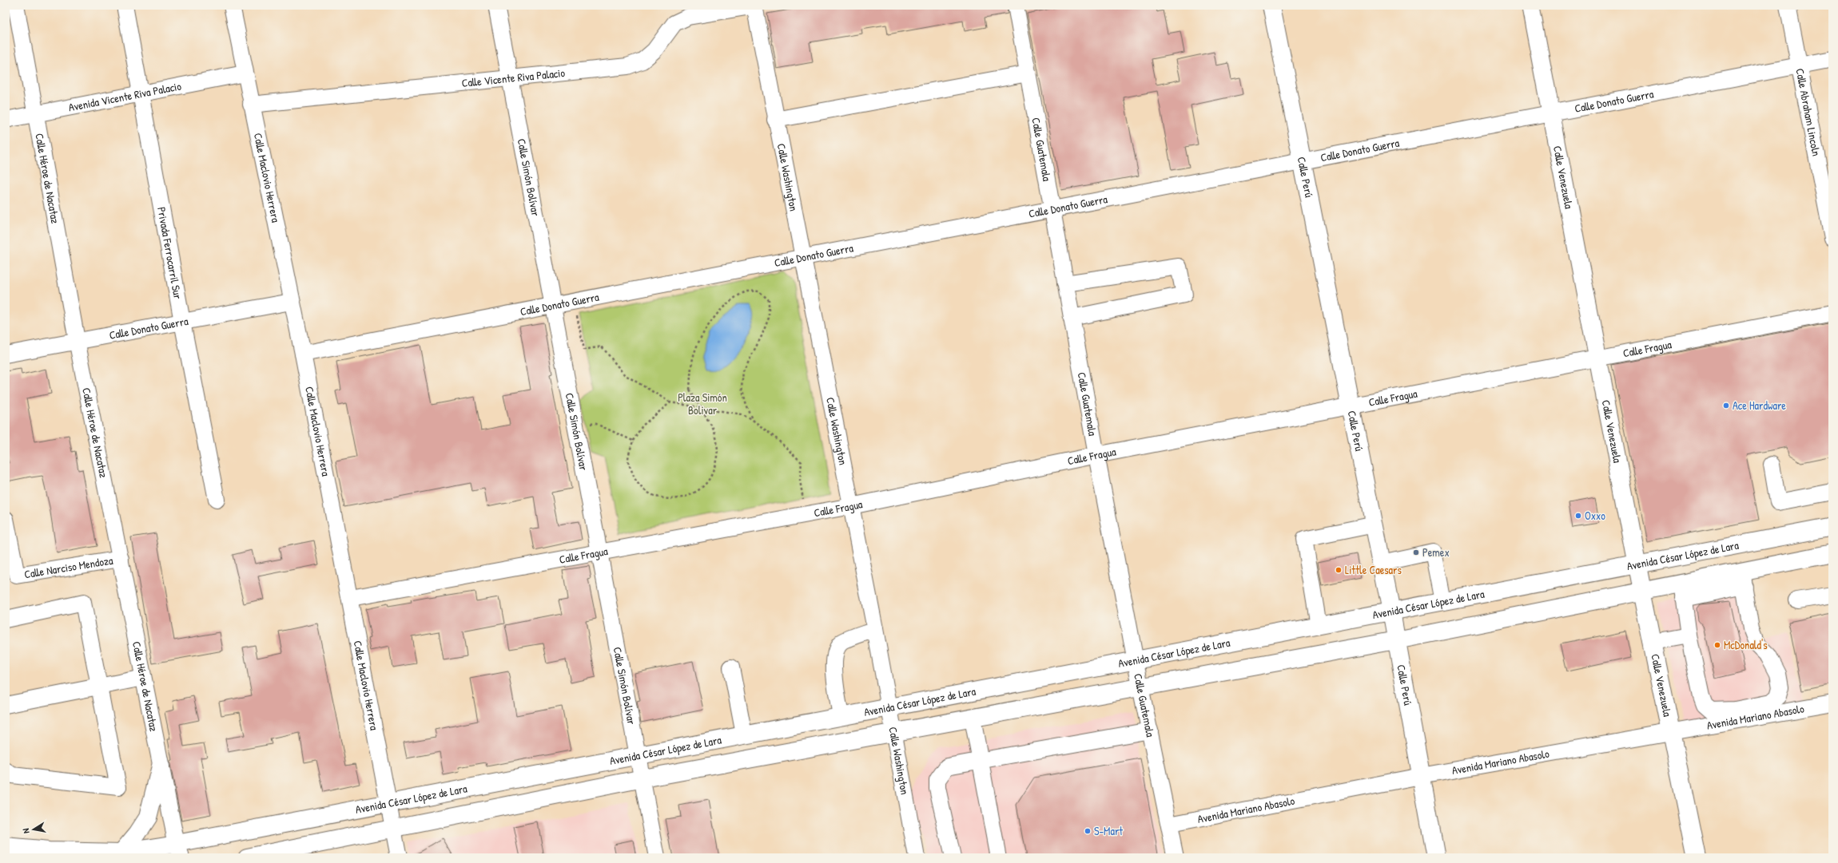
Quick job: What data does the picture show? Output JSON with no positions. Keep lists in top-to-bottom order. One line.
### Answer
{"streets":{"main road":["Calle Perú","Calle Venezuela","Avenida César López de Lara"],"street":["Calle Vicente Riva Palacio","Avenida Vicente Riva Palacio","Calle Donato Guerra","Calle Abraham Lincoln","Calle Guatemala","Calle Maclovio Herrera","Calle Simón Bolívar","Calle Washington","Calle Héroe de Nacataz","Privada Ferrocarril Sur","Calle Fragua","Calle Narciso Mendoza","Avenida Mariano Abasolo"]},"crossings":[["Calle Vicente Riva Palacio","Calle Maclovio Herrera"],["Calle Vicente Riva Palacio","Calle Simón Bolívar"],["Calle Vicente Riva Palacio","Calle Washington"],["Avenida Vicente Riva Palacio","Calle Maclovio Herrera"],["Avenida Vicente Riva Palacio","Calle Héroe de Nacataz"],["Avenida Vicente Riva Palacio","Privada Ferrocarril Sur"],["Calle Donato Guerra","Calle Abraham Lincoln"],["Calle Donato Guerra","Calle Guatemala"],["Calle Donato Guerra","Calle Maclovio Herrera"],["Calle Donato Guerra","Calle Simón Bolívar"],["Calle Donato Guerra","Calle Washington"],["Calle Donato Guerra","Calle Perú"],["Calle Donato Guerra","Calle Héroe de Nacataz"],["Calle Donato Guerra","Calle Venezuela"],["Calle Donato Guerra","Privada Ferrocarril Sur"],["Calle Guatemala","Calle Fragua"],["Calle Guatemala","Avenida César López de Lara"],["Calle Guatemala","Avenida Mariano Abasolo"],["Calle Maclovio Herrera","Calle Fragua"],["Calle Maclovio Herrera","Avenida César López de Lara"],["Calle Simón Bolívar","Calle Fragua"],["Calle Simón Bolívar","Avenida César López de Lara"],["Calle Washington","Calle Fragua"],["Calle Washington","Avenida César López de Lara"],["Calle Perú","Calle Fragua"],["Calle Perú","Avenida César López de Lara"],["Calle Perú","Avenida Mariano Abasolo"],["Calle Héroe de Nacataz","Avenida César López de Lara"],["Calle Héroe de Nacataz","Calle Narciso Mendoza"],["Calle Venezuela","Calle Fragua"],["Calle Venezuela","Avenida César López de Lara"],["Calle Venezuela","Avenida Mariano Abasolo"]],"parks":["Plaza Simón Bolivar"],"places":["Ace Hardware","Oxxo","Pemex","Little Caesars","McDonald's","S-Mart"],"north":"left"}
